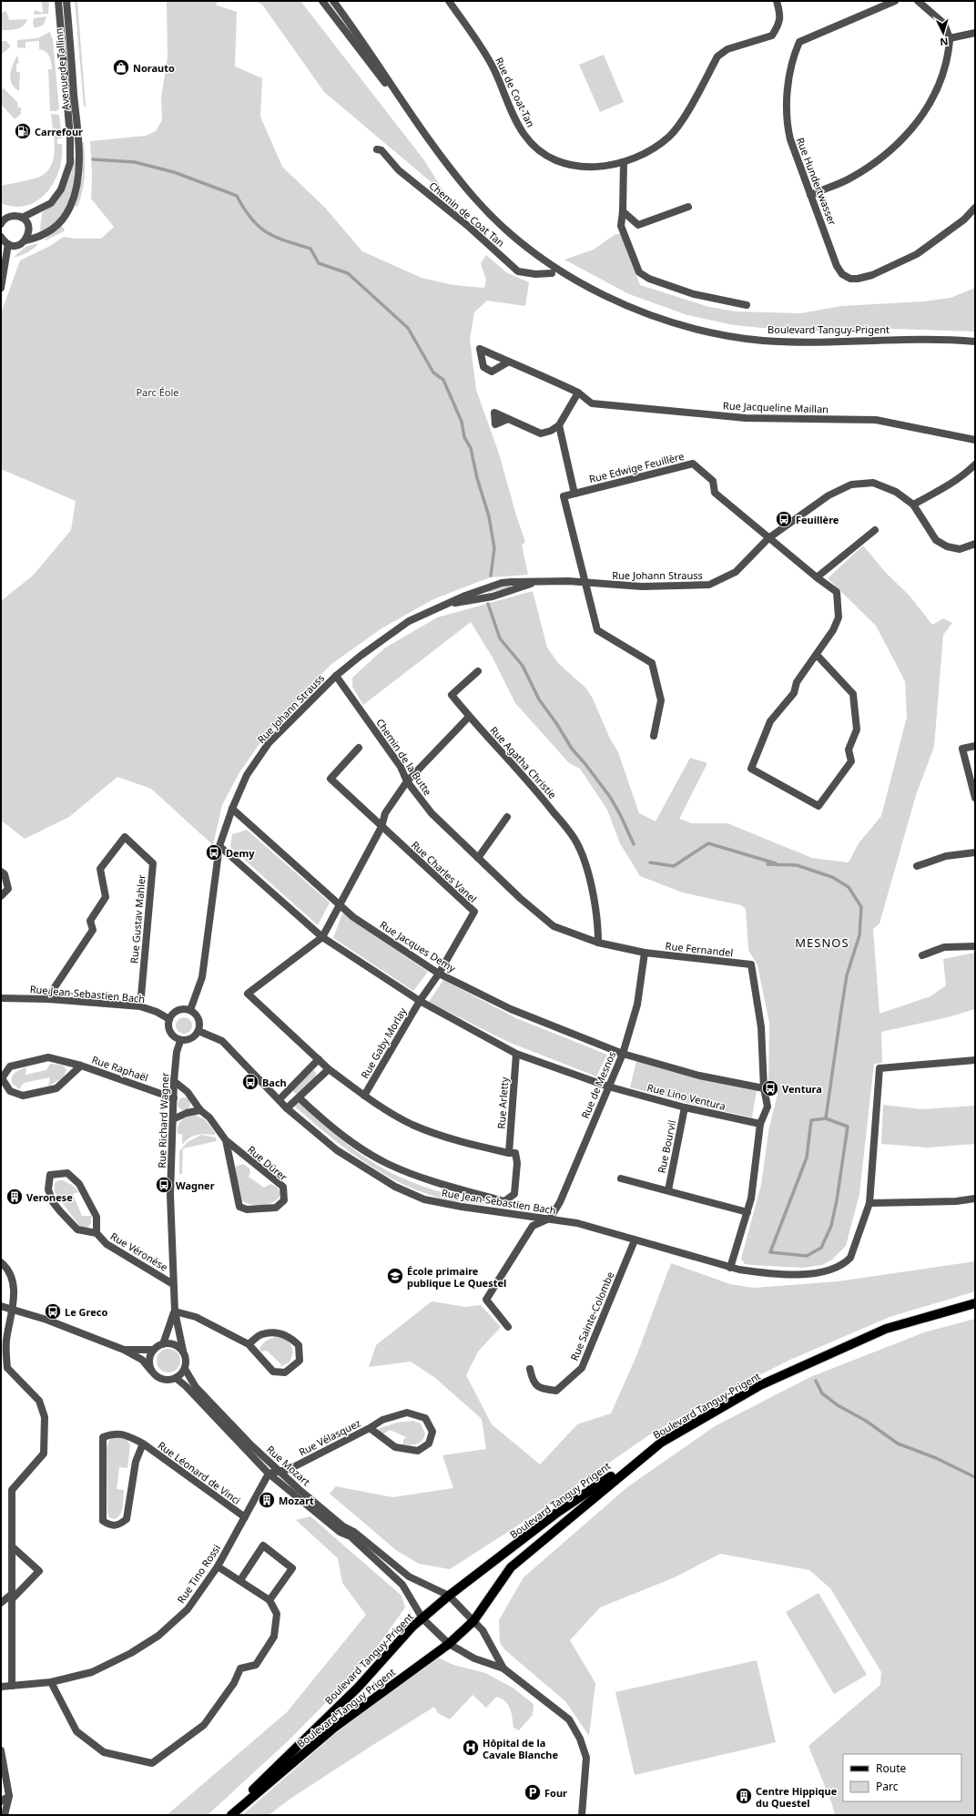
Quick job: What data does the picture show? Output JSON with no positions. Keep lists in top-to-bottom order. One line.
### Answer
{"streets":{"main road":["Boulevard Tanguy-Prigent","Boulevard Tanguy Prigent"],"street":["Avenue de Tallinn","Rue de Coat-Tan","Rue Hundertwasser","Chemin de Coat Tan","Rue Jacqueline Maillan","Rue Edwige Feuillère","Rue Johann Strauss","Chemin de la Butte","Rue Agatha Christie","Rue Charles Vanel","Rue Gustav Mahler","Rue Jacques Demy","Rue Fernandel","Rue Jean-Sebastien Bach","Rue Gaby Morlay","Rue Raphaël","Rue de Mesnos","Rue Lino Ventura","Rue Arletty","Rue Richard Wagner","Rue Bourvil","Rue Dürer","Rue Véronèse","Rue Sainte-Colombe","Rue Vélasquez","Rue Mozart","Rue Léonard de Vinci","Rue Tino Rossi"]},"crossings":[["Chemin de Coat Tan","Boulevard Tanguy-Prigent"],["Boulevard Tanguy-Prigent","Rue Mozart"],["Boulevard Tanguy-Prigent","Boulevard Tanguy Prigent"],["Rue Edwige Feuillère","Rue Johann Strauss"],["Rue Johann Strauss","Chemin de la Butte"],["Rue Johann Strauss","Rue Jacques Demy"],["Rue Johann Strauss","Rue Jean-Sebastien Bach"],["Rue Johann Strauss","Rue Richard Wagner"],["Chemin de la Butte","Rue Agatha Christie"],["Chemin de la Butte","Rue Fernandel"],["Chemin de la Butte","Rue de Mesnos"],["Rue Charles Vanel","Rue Jacques Demy"],["Rue Charles Vanel","Rue Gaby Morlay"],["Rue Gustav Mahler","Rue Jean-Sebastien Bach"],["Rue Jacques Demy","Rue Gaby Morlay"],["Rue Jacques Demy","Rue de Mesnos"],["Rue Fernandel","Rue de Mesnos"],["Rue Jean-Sebastien Bach","Rue de Mesnos"],["Rue Jean-Sebastien Bach","Rue Richard Wagner"],["Rue Jean-Sebastien Bach","Rue Sainte-Colombe"],["Rue Raphaël","Rue Richard Wagner"],["Rue de Mesnos","Rue Lino Ventura"],["Rue Lino Ventura","Rue Bourvil"],["Rue Richard Wagner","Rue Dürer"],["Rue Richard Wagner","Rue Véronèse"],["Rue Richard Wagner","Rue Mozart"],["Rue Vélasquez","Rue Mozart"],["Rue Mozart","Boulevard Tanguy Prigent"],["Rue Mozart","Rue Tino Rossi"],["Rue Léonard de Vinci","Rue Tino Rossi"]],"districts":["MESNOS"],"parks":["Parc Éole"],"places":{"shop":["Norauto"],"fuel station":["Carrefour"],"bus stop":["Feuillère","Demy","Bach","Ventura","Wagner","Le Greco"],"building":["Veronese","Mozart","Centre Hippique du Questel"],"school or university":["École primaire publique Le Questel"],"hospital":["Hôpital de la Cavale Blanche"],"parking":["Four"]},"legend":["Route","Parc"],"north":"bottom"}
